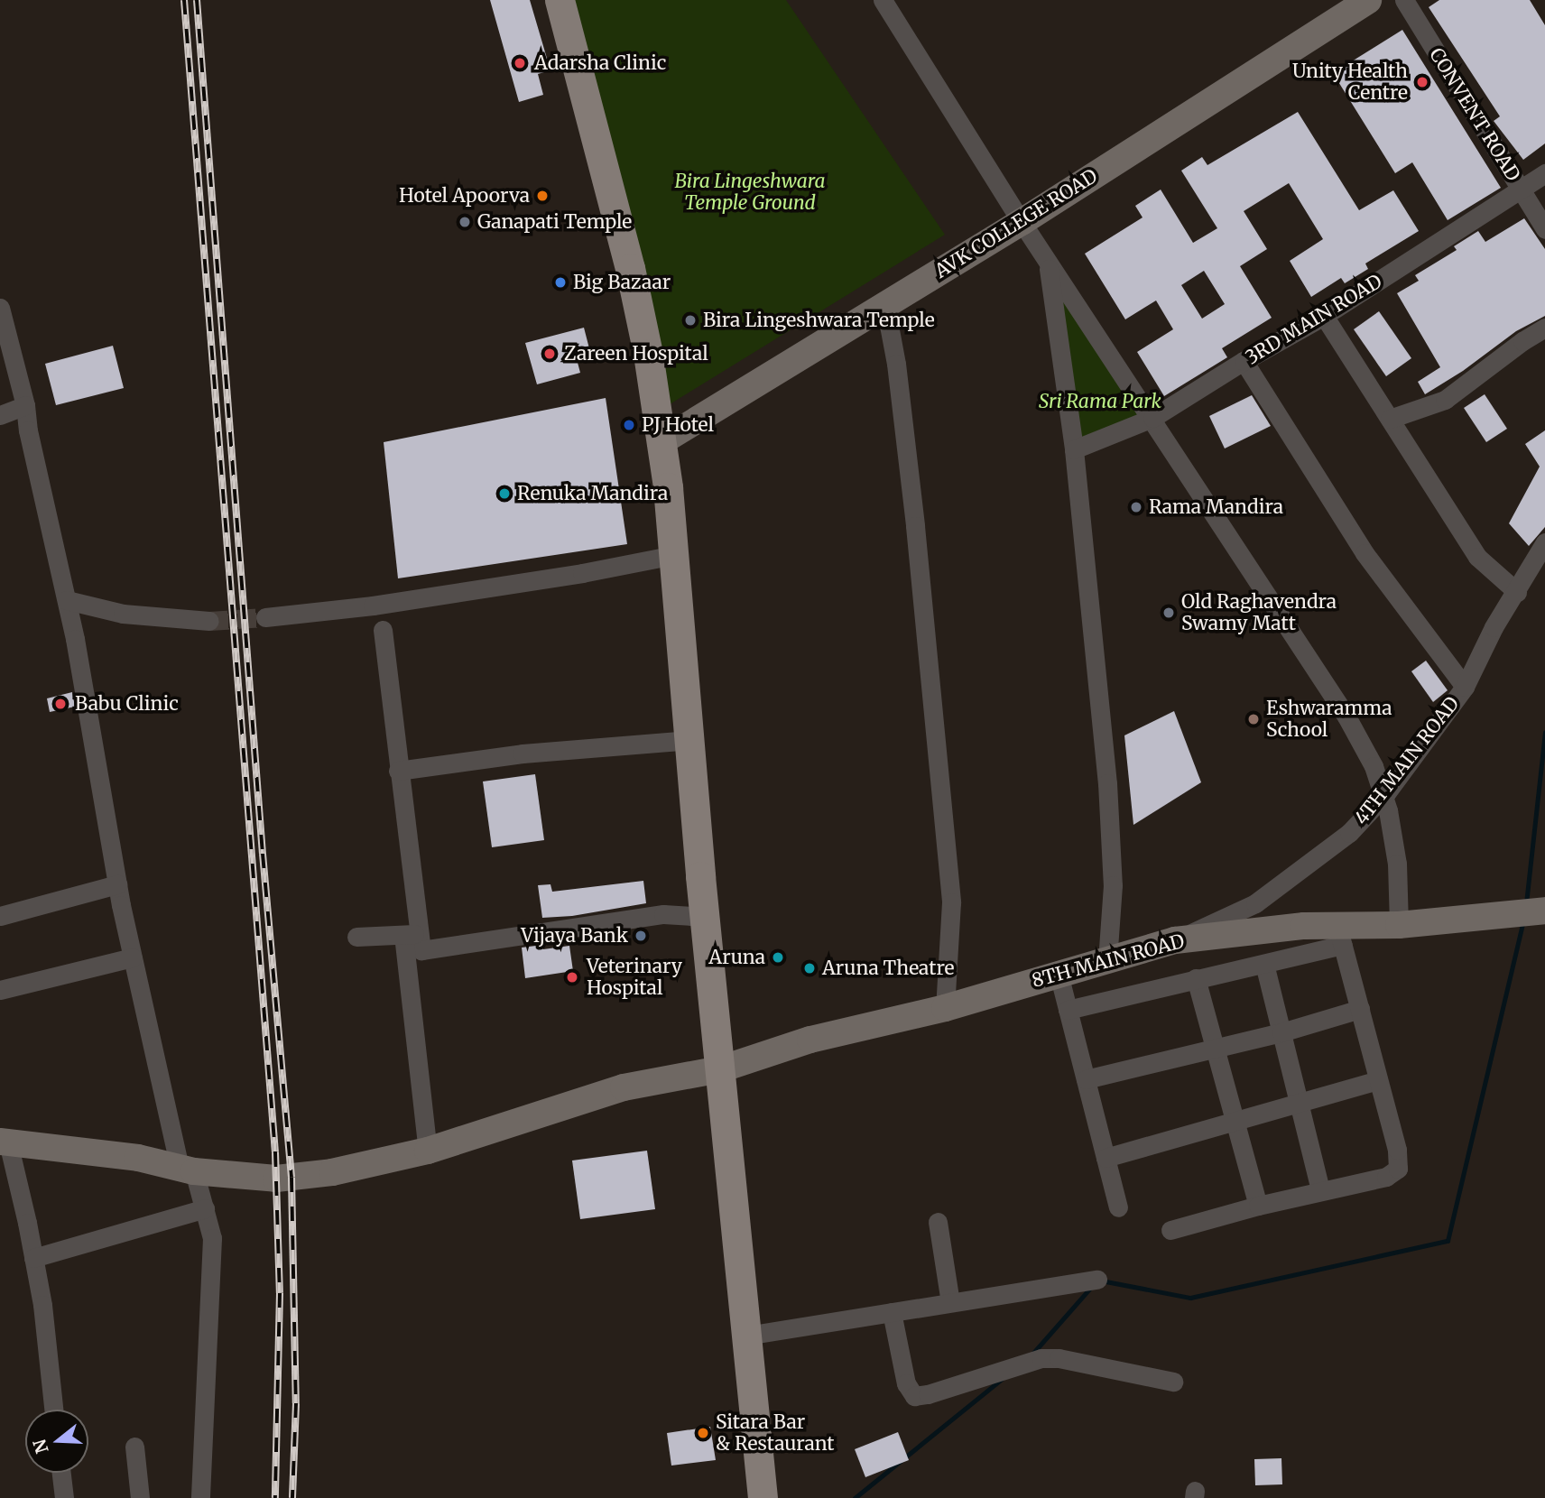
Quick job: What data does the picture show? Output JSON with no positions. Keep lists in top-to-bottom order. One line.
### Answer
{"streets":{"street":["CONVENT ROAD","AVK COLLEGE ROAD","3RD MAIN ROAD","4TH MAIN ROAD","8TH MAIN ROAD"]},"crossings":[["CONVENT ROAD","3RD MAIN ROAD"],["4TH MAIN ROAD","8TH MAIN ROAD"]],"parks":["Bira Lingeshwara Temple Ground","Sri Rama Park"],"places":["Adarsha Clinic","Unity Health Centre","Hotel Apoorva","Ganapati Temple","Big Bazaar","Bira Lingeshwara Temple","Zareen Hospital","PJ Hotel","Renuka Mandira","Rama Mandira","Old Raghavendra Swamy Matt","Babu Clinic","Eshwaramma School","Vijaya Bank","Aruna","Aruna Theatre","Veterinary Hospital","Sitara Bar & Restaurant"],"north":"left"}
